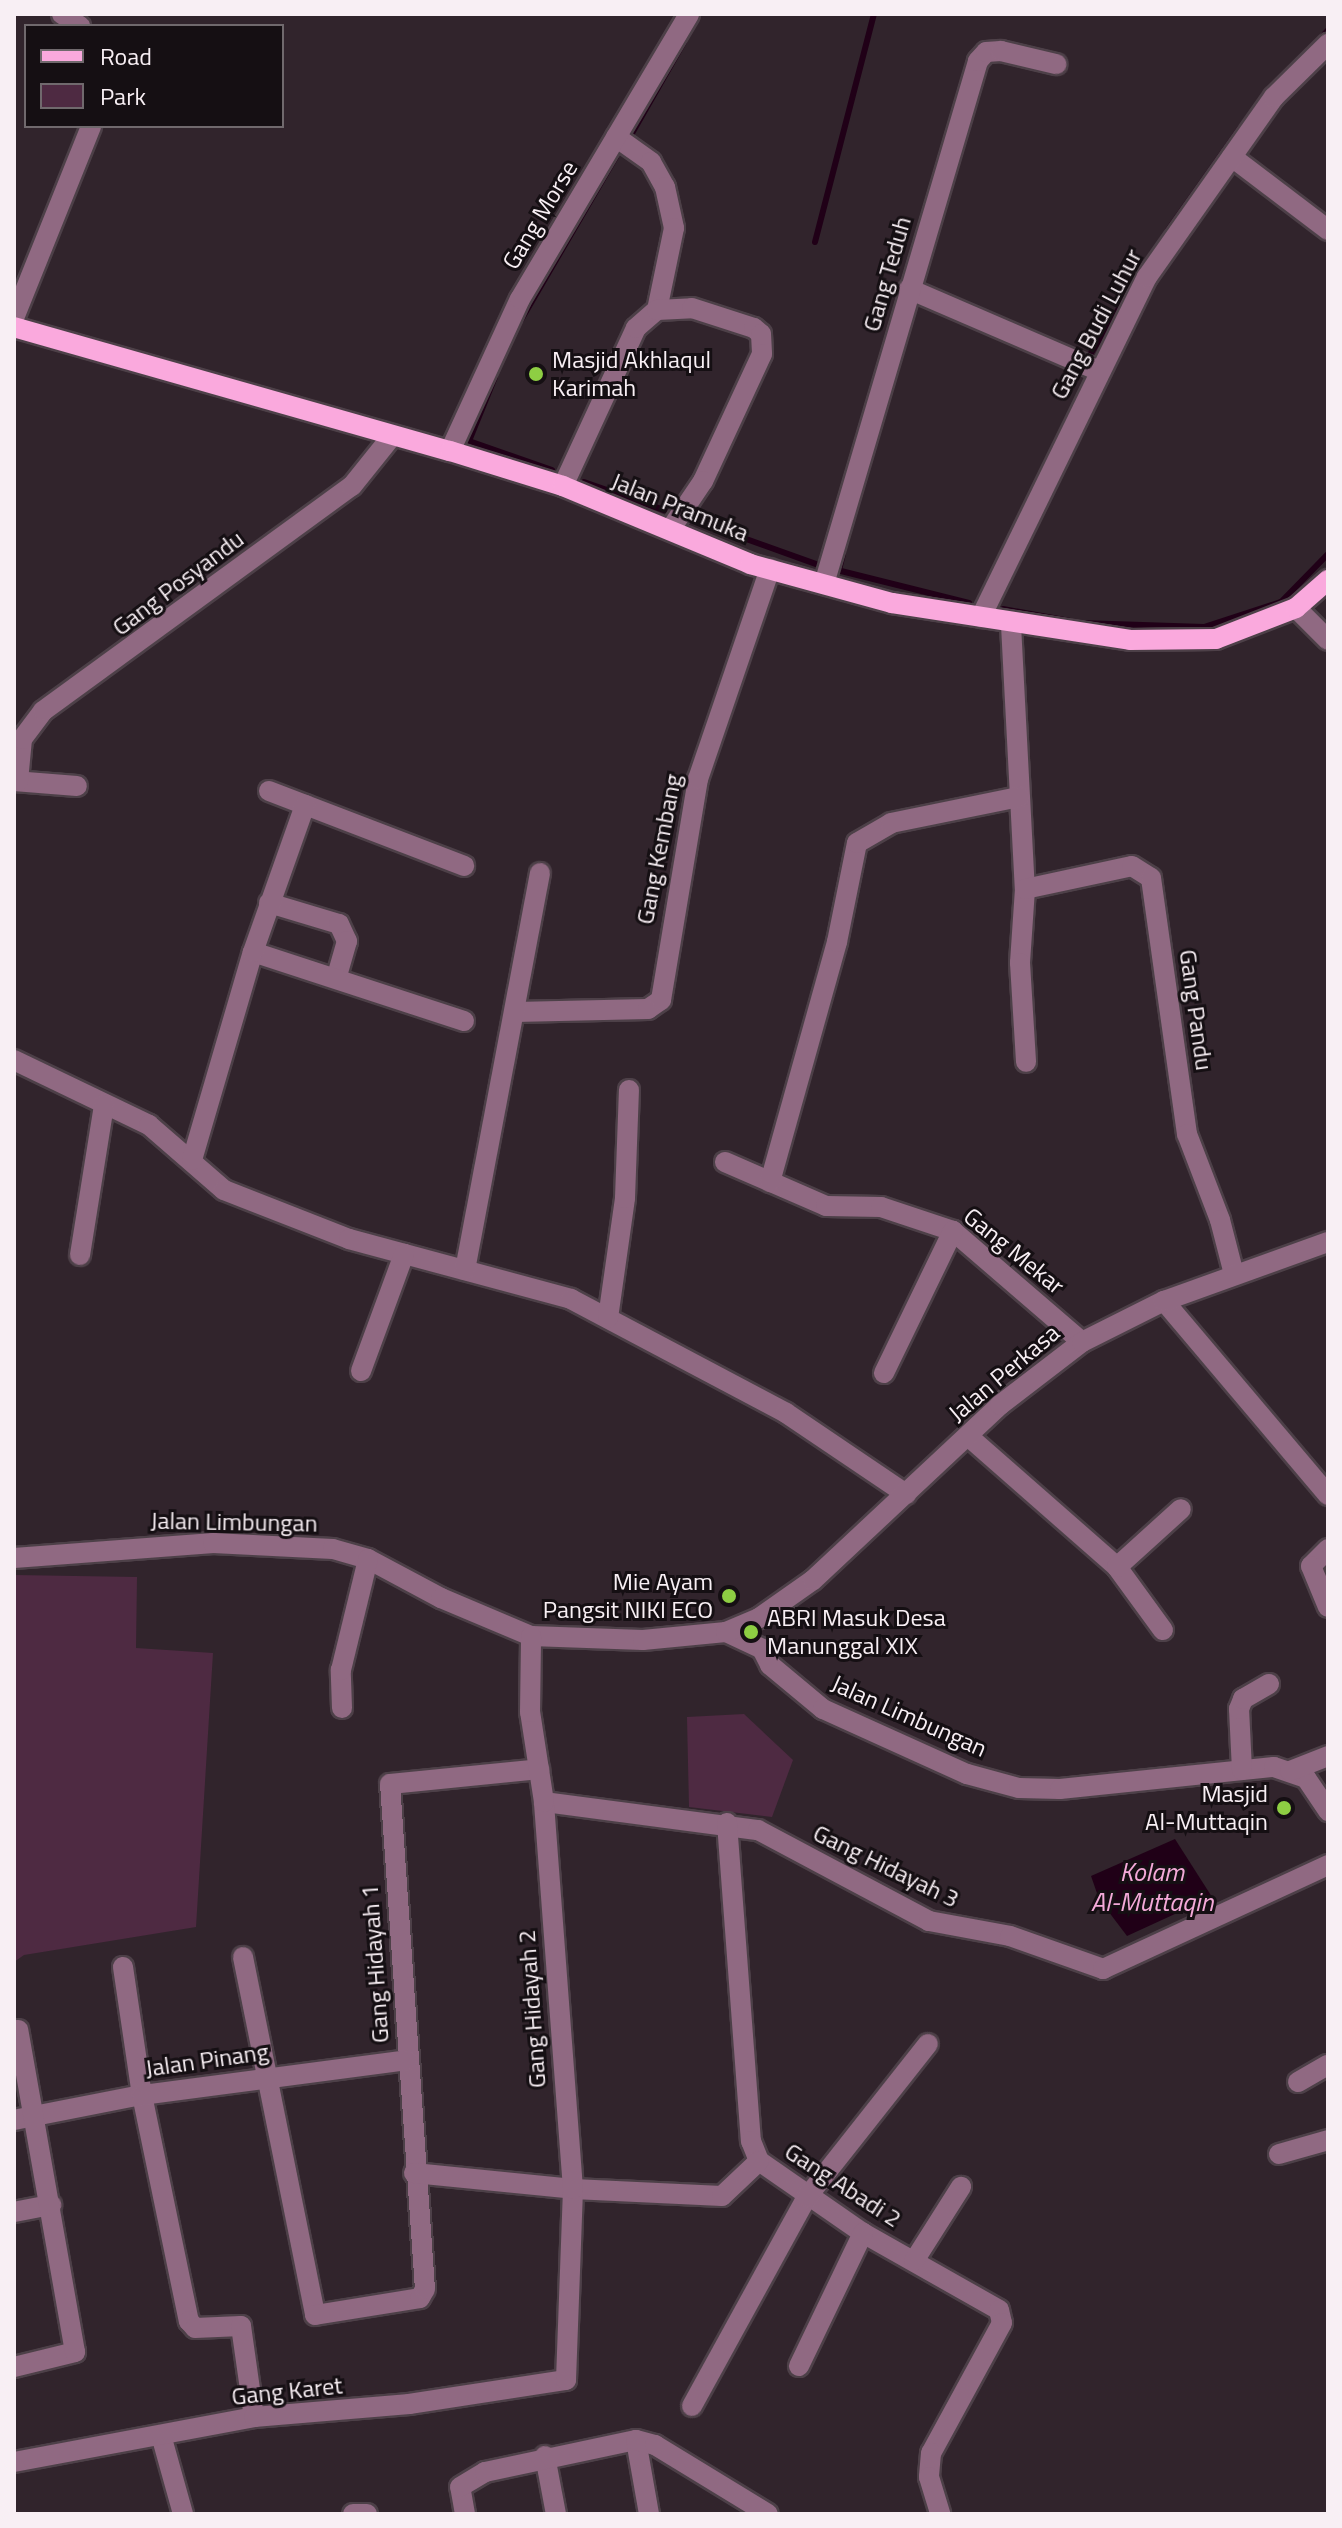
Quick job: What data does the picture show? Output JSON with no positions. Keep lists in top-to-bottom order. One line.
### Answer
{"streets":{"main road":["Jalan Pramuka"],"street":["Gang Morse","Gang Teduh","Gang Budi Luhur","Gang Posyandu","Gang Kembang","Gang Pandu","Gang Mekar","Jalan Perkasa","Jalan Limbungan","Gang Hidayah 3","Gang Hidayah 1","Gang Hidayah 2","Jalan Pinang","Gang Abadi 2","Gang Karet"]},"crossings":[["Gang Morse","Jalan Pramuka"],["Gang Teduh","Jalan Pramuka"],["Gang Budi Luhur","Jalan Pramuka"],["Jalan Pramuka","Gang Posyandu"],["Jalan Pramuka","Gang Kembang"],["Gang Pandu","Jalan Perkasa"],["Gang Mekar","Jalan Perkasa"],["Jalan Perkasa","Jalan Limbungan"],["Jalan Limbungan","Gang Hidayah 2"],["Gang Hidayah 3","Gang Hidayah 2"],["Gang Hidayah 3","Gang Abadi 2"],["Gang Hidayah 1","Gang Hidayah 2"],["Gang Hidayah 1","Jalan Pinang"],["Gang Hidayah 2","Gang Karet"]],"water":["Kolam Al-Muttaqin"],"places":["Masjid Akhlaqul Karimah","Mie Ayam Pangsit NIKI ECO","ABRI Masuk Desa Manunggal XIX","Masjid Al-Muttaqin"],"legend":["Road","Park"]}
